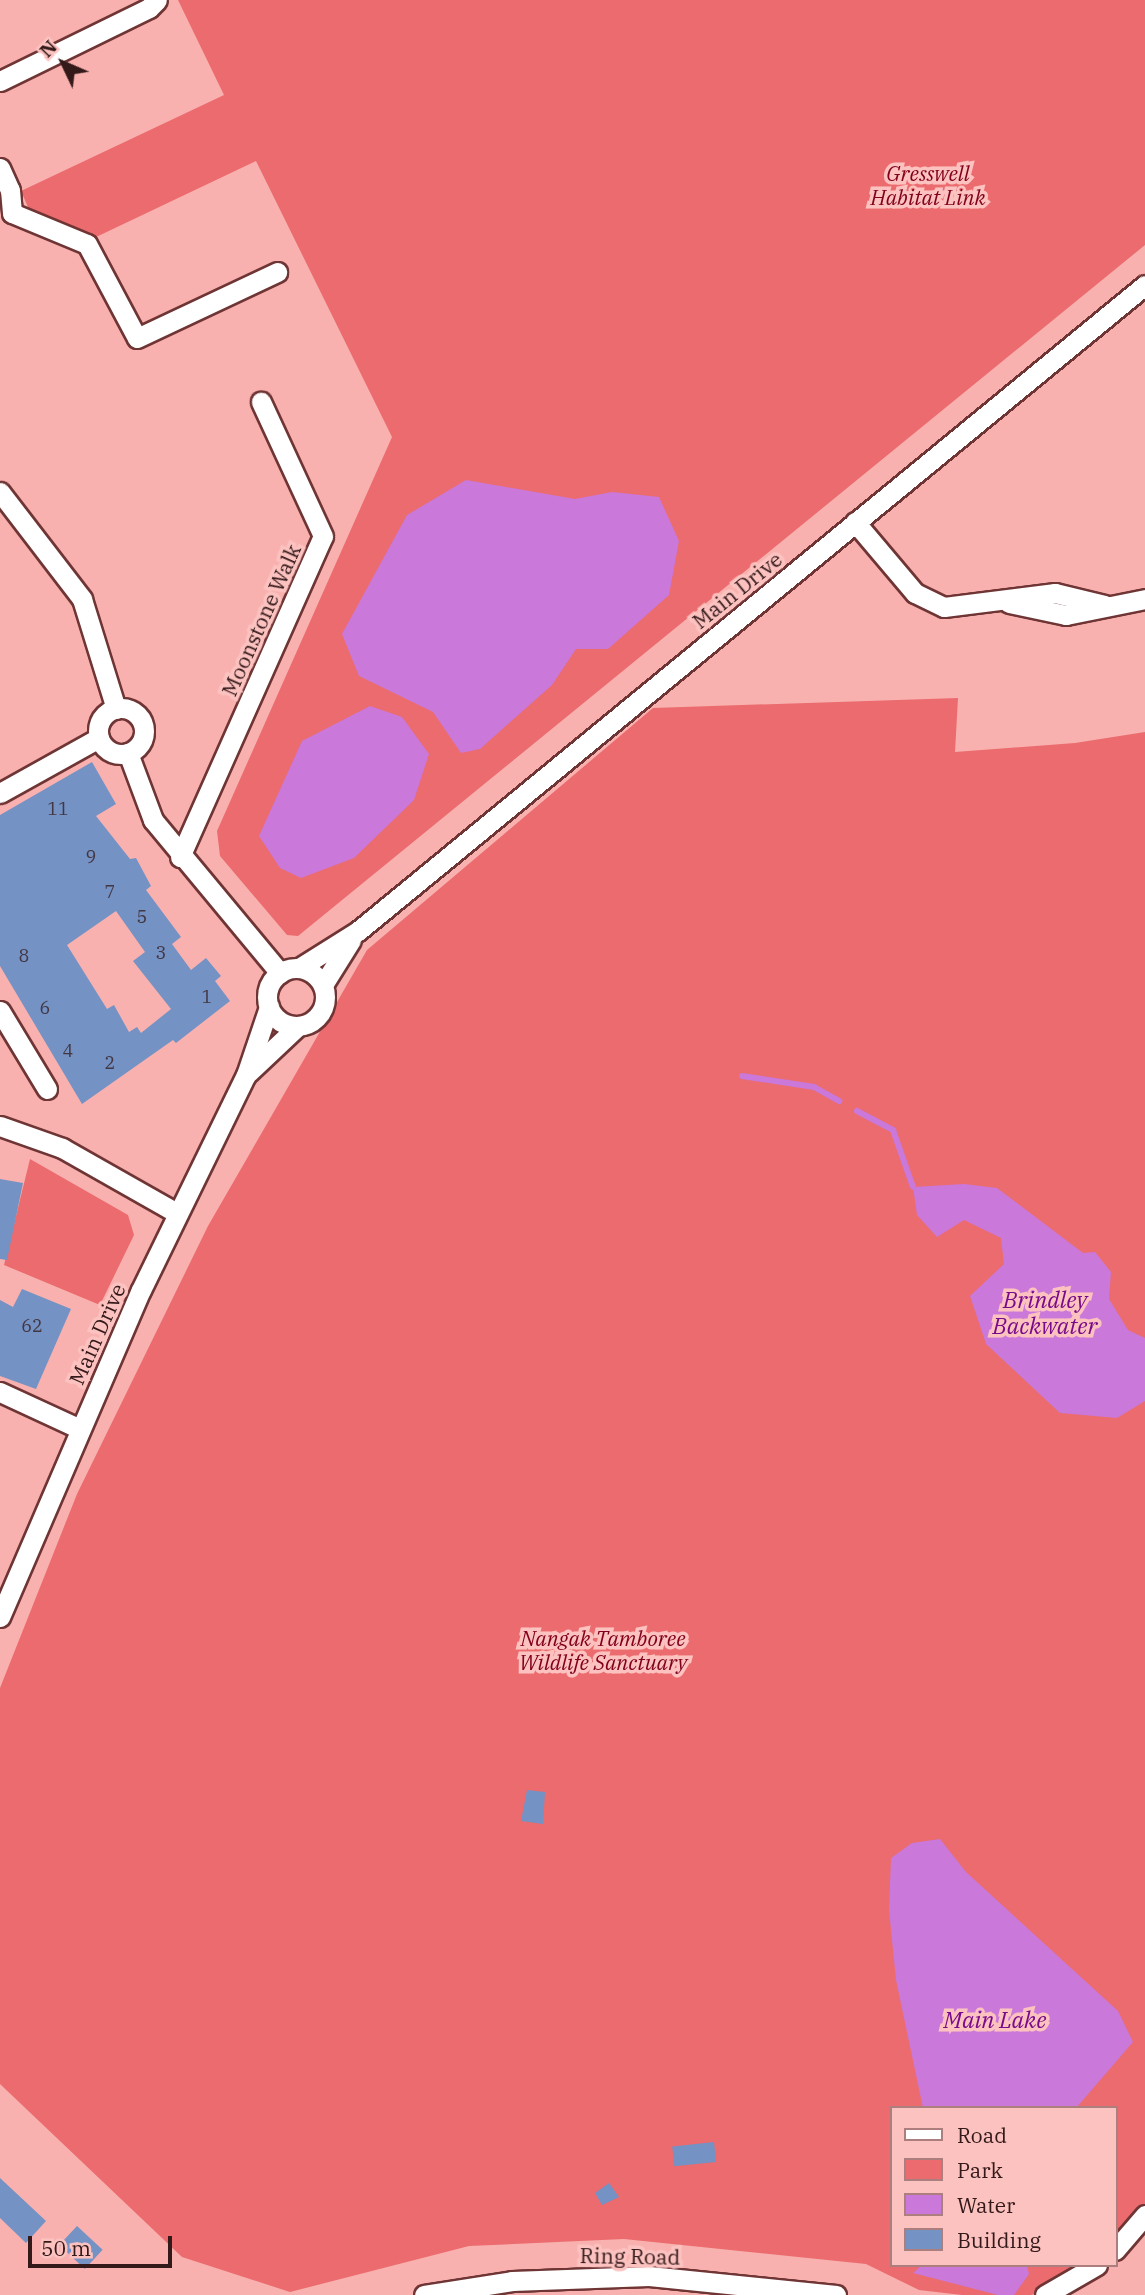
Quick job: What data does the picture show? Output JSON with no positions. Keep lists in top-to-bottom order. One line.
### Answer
{"streets":{"street":["Main Drive","Moonstone Walk","Ring Road"]},"water":["Brindley Backwater","Main Lake"],"parks":["Gresswell Habitat Link","Nangak Tamboree Wildlife Sanctuary"],"house_numbers":["11","9","7","5","3","8","1","6","4","2","62"],"legend":["Road","Park","Water","Building"],"scale_bar":"50 m","north":"top left"}
